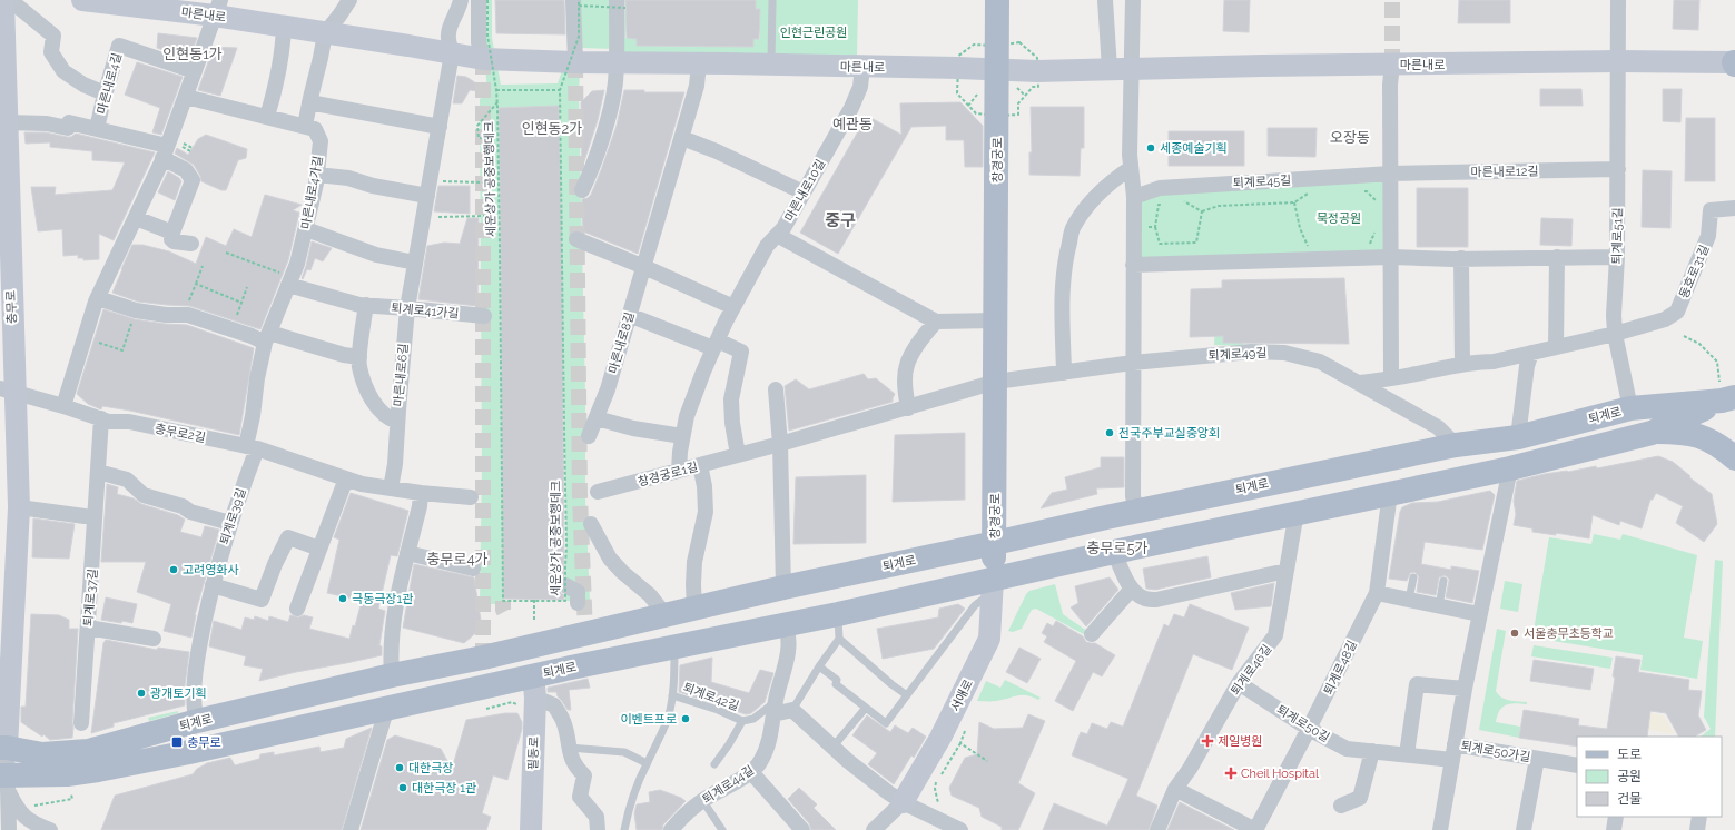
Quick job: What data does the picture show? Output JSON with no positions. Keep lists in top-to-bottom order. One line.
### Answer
{"streets":{"main road":["마른내로","창경궁로","충무로","퇴계로","서애로","필동로"],"street":["마른내로4길","마른내로12길","퇴계로45길","마른내로10길","마른내로4가길","퇴계로51길","동호로31길","퇴계로41가길","마른내로8길","퇴계로49길","마른내로6길","충무로2길","창경궁로1길","퇴계로39길","퇴계로37길","퇴계로48길","퇴계로46길","퇴계로50길","퇴계로50가길","퇴계로44길"],"lane":["퇴계로42길"],"path":["세운상가 공중보행데크"]},"crossings":[["마른내로","창경궁로"],["마른내로","마른내로10길"],["마른내로","퇴계로51길"],["마른내로","마른내로8길"],["마른내로","마른내로6길"],["창경궁로","퇴계로49길"],["창경궁로","퇴계로"],["창경궁로","창경궁로1길"],["창경궁로","서애로"],["마른내로12길","퇴계로45길"],["마른내로12길","퇴계로51길"],["마른내로10길","창경궁로1길"],["마른내로4가길","퇴계로41가길"],["마른내로4가길","충무로2길"],["마른내로4가길","퇴계로39길"],["퇴계로51길","동호로31길"],["퇴계로51길","퇴계로"],["동호로31길","퇴계로49길"],["충무로","퇴계로"],["충무로","충무로2길"],["퇴계로41가길","마른내로6길"],["퇴계로49길","퇴계로"],["퇴계로49길","창경궁로1길"],["마른내로6길","충무로2길"],["퇴계로","퇴계로39길"],["퇴계로","퇴계로48길"],["퇴계로","퇴계로46길"],["퇴계로","서애로"],["퇴계로","퇴계로42길"],["퇴계로","필동로"],["퇴계로","퇴계로44길"],["충무로2길","퇴계로39길"],["충무로2길","퇴계로37길"],["퇴계로48길","퇴계로50길"],["퇴계로46길","퇴계로50길"],["퇴계로42길","퇴계로44길"]],"districts":["인현동1가","예관동","인현동2가","오장동","중구","충무로5가","충무로4가"],"parks":["인현근린공원","묵정공원"],"places":{"other":["세종예술기획","전국주부교실중앙회","고려영화사","극동극장1관","서울충무초등학교","광개토기획","이벤트프로","대한극장","대한극장 1관"],"health":["제일병원","Cheil Hospital"],"transit":["충무로"]},"legend":["도로","공원","건물"]}
